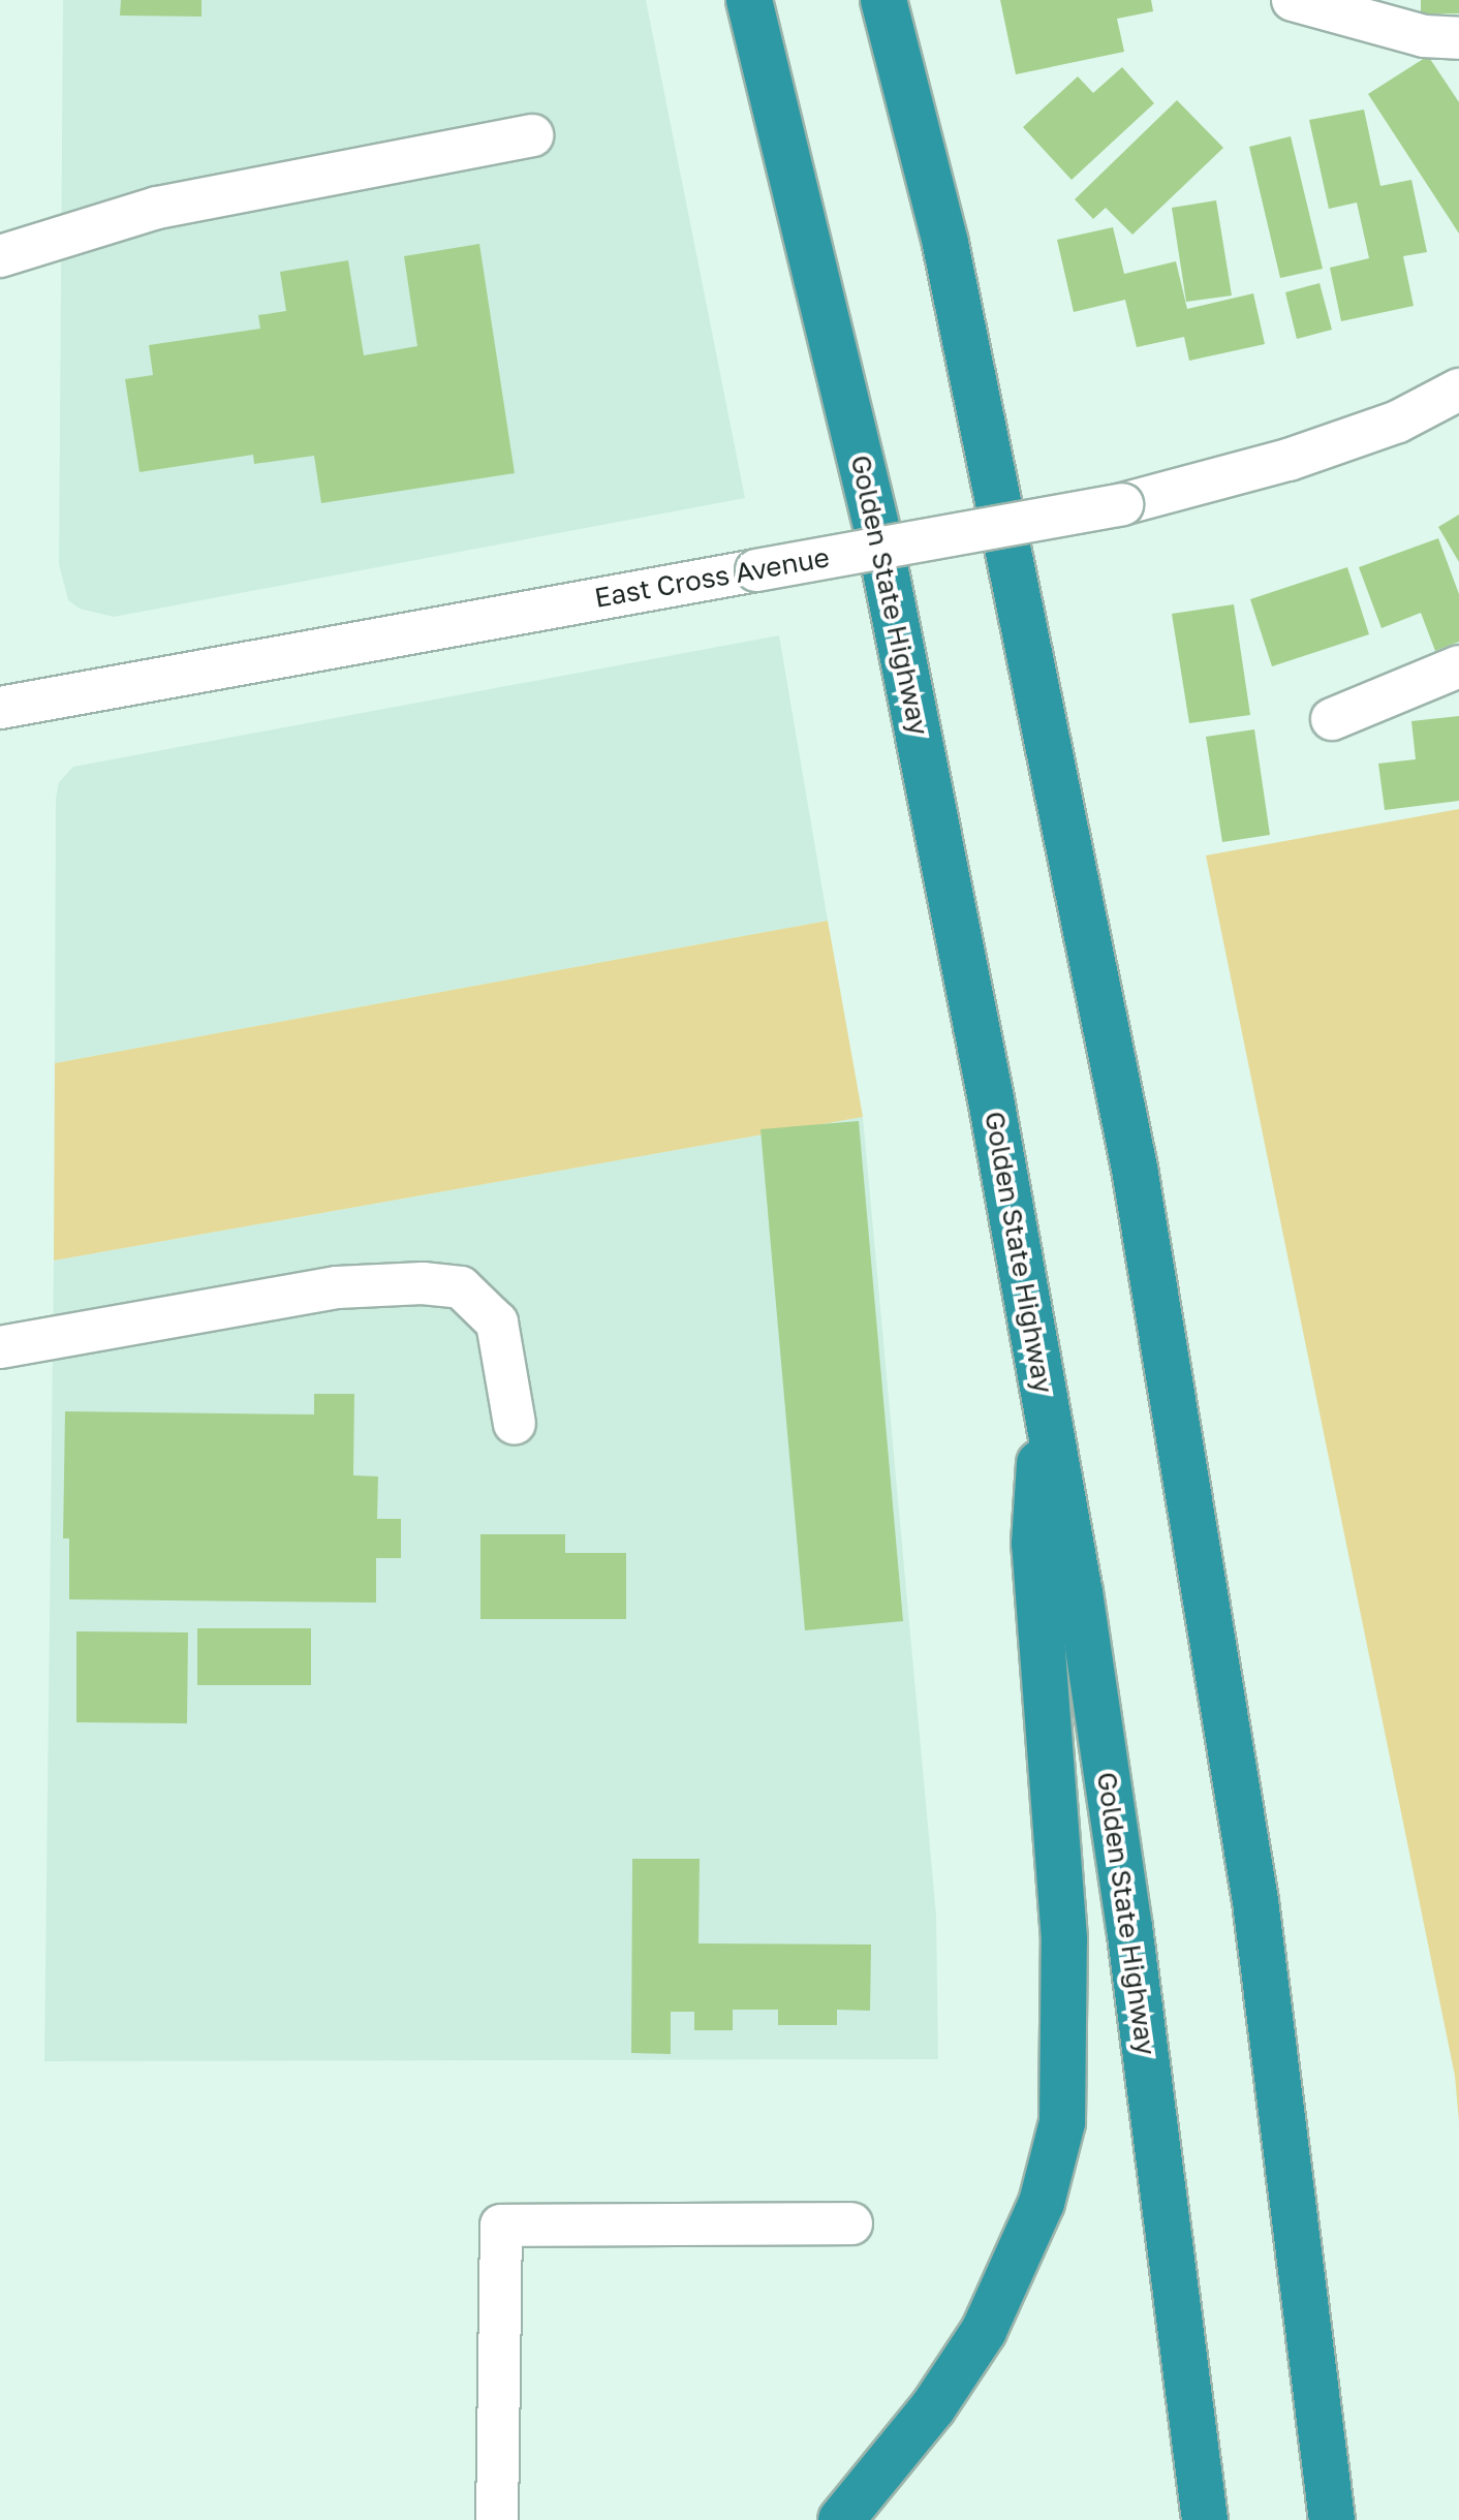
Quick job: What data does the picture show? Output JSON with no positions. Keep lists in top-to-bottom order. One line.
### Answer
{"streets":{"highway":["Golden State Highway"],"street":["East Cross Avenue"]}}
